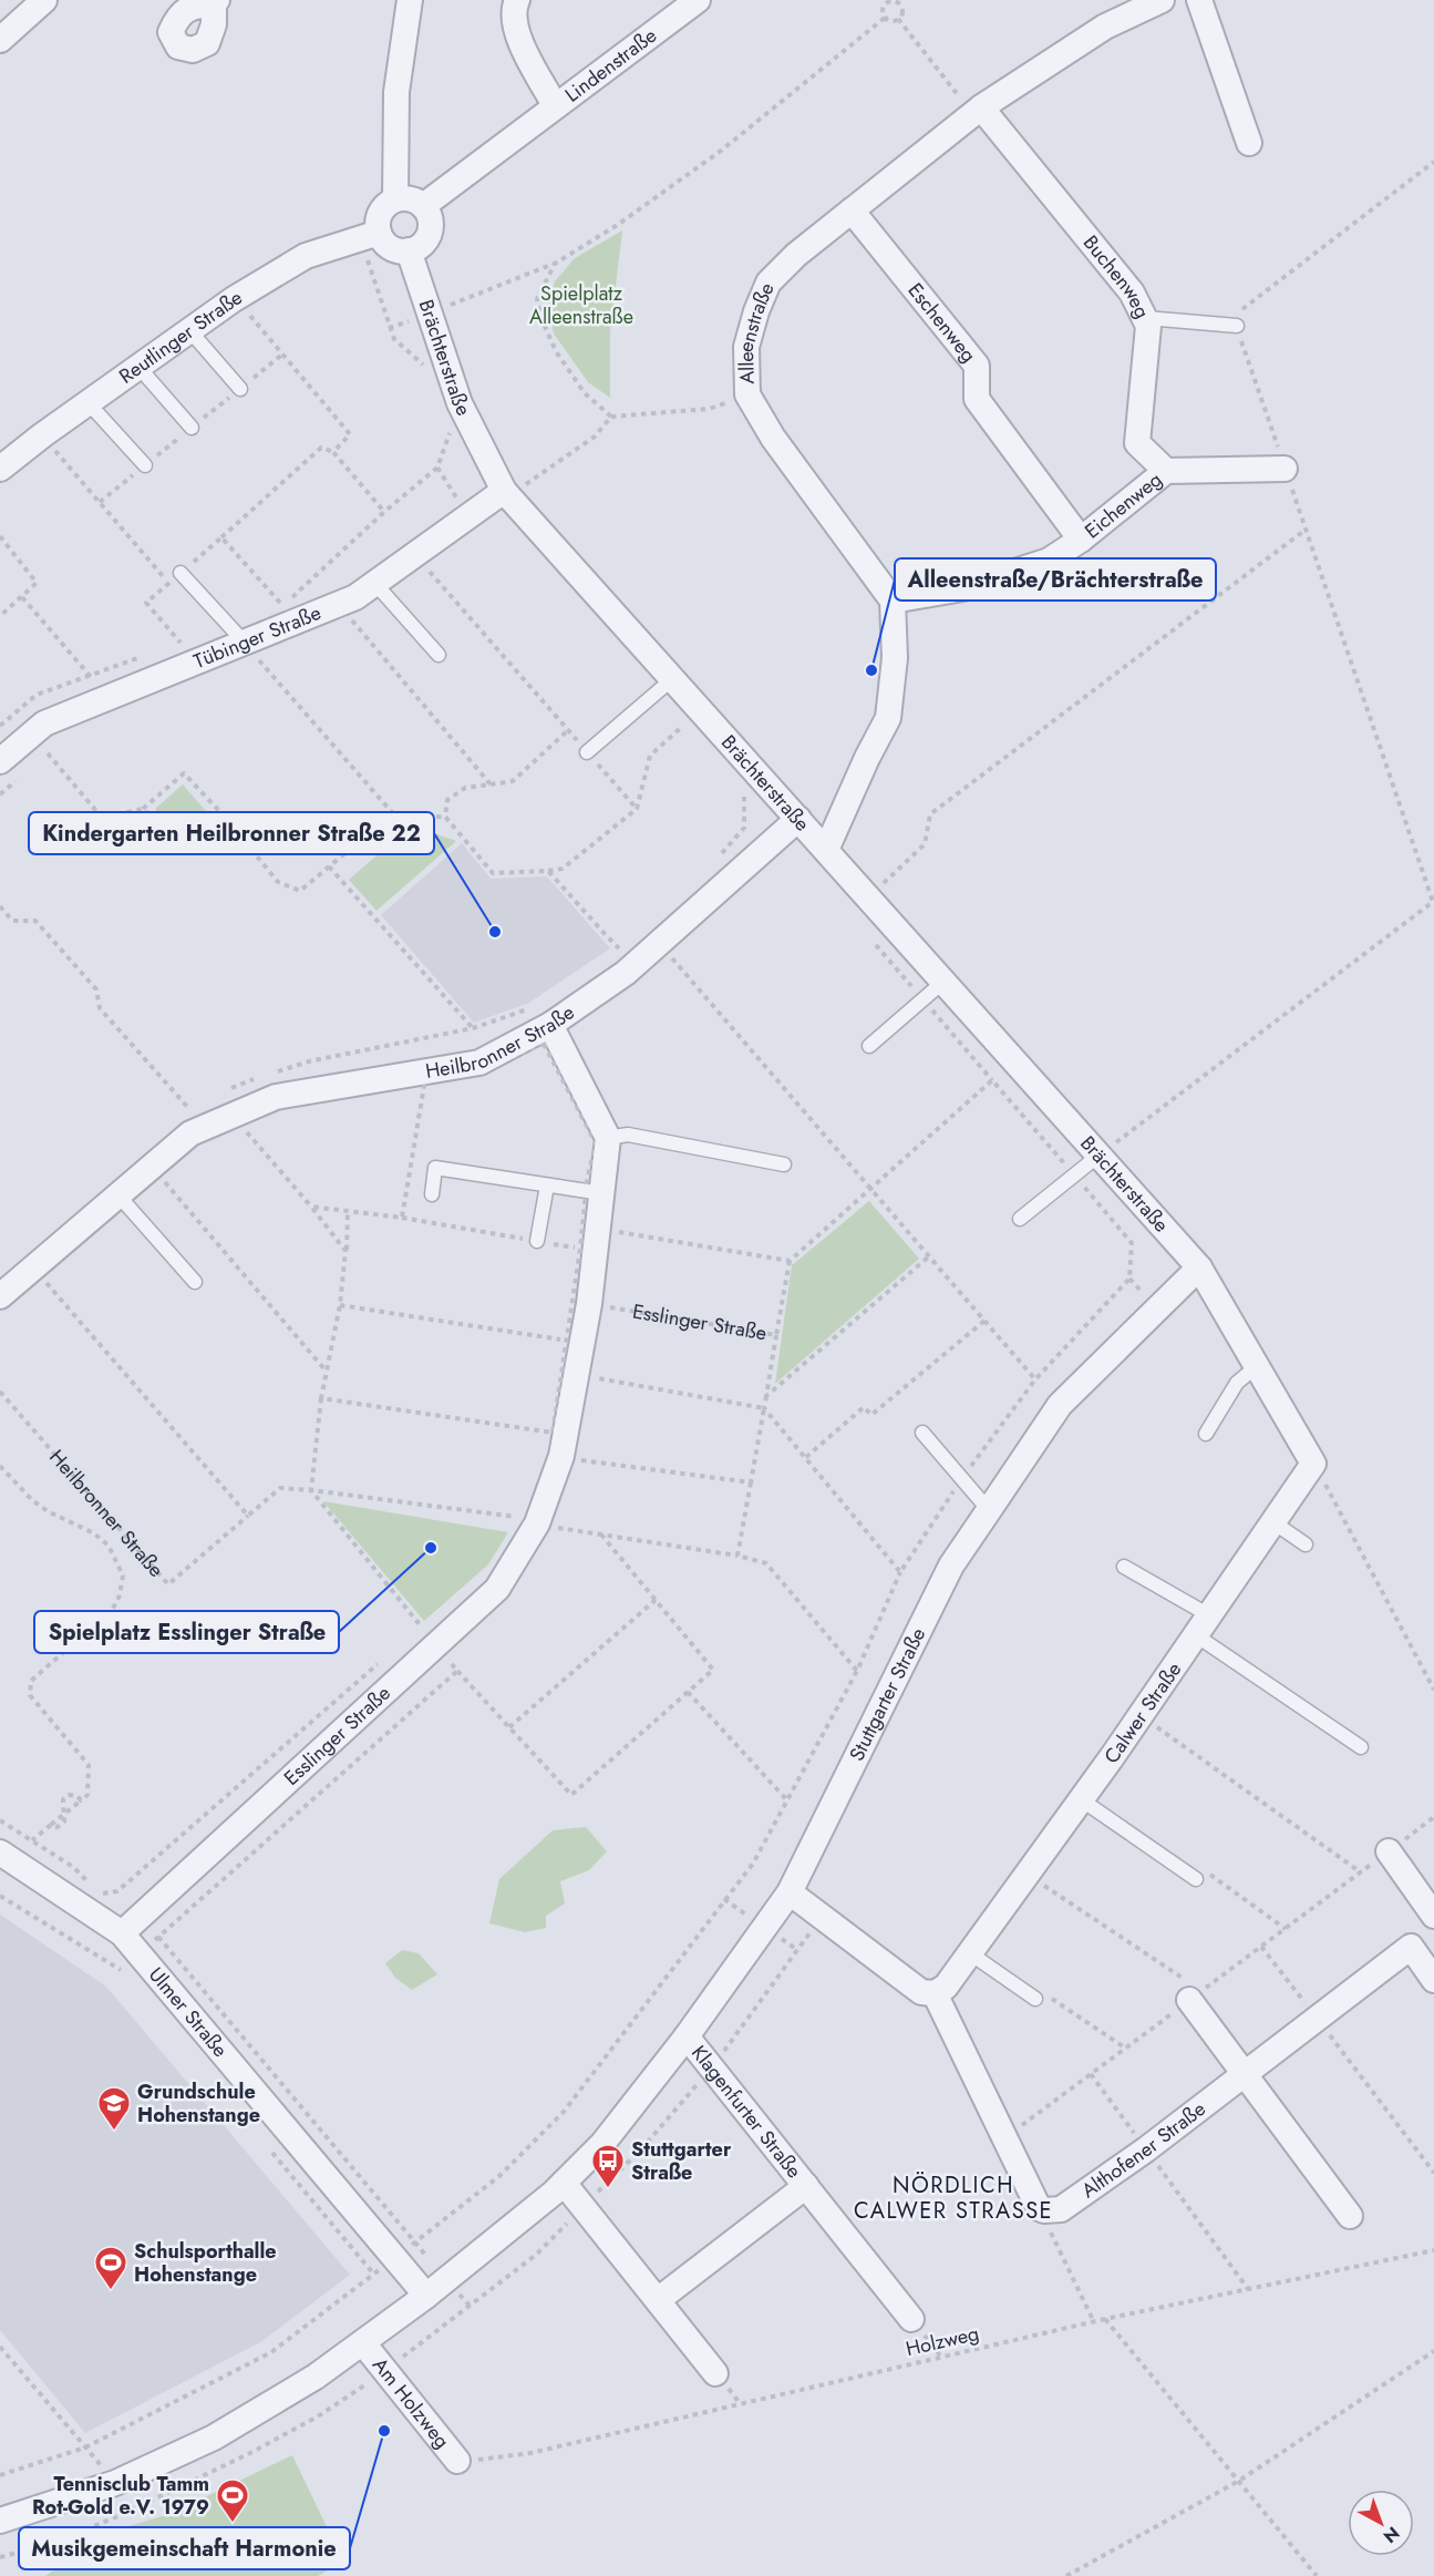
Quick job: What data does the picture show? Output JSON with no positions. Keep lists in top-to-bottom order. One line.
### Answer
{"streets":{"street":["Lindenstraße","Buchenweg","Eschenweg","Alleenstraße","Reutlinger Straße","Brächterstraße","Eichenweg","Tübinger Straße","Heilbronner Straße","Esslinger Straße","Stuttgarter Straße","Calwer Straße","Ulmer Straße","Klagenfurter Straße","Althofener Straße","Am Holzweg"],"path":["Holzweg"]},"crossings":[["Lindenstraße","Reutlinger Straße"],["Lindenstraße","Brächterstraße"],["Buchenweg","Alleenstraße"],["Buchenweg","Eichenweg"],["Eschenweg","Alleenstraße"],["Eschenweg","Eichenweg"],["Alleenstraße","Eichenweg"],["Reutlinger Straße","Brächterstraße"],["Brächterstraße","Tübinger Straße"],["Brächterstraße","Heilbronner Straße"],["Brächterstraße","Stuttgarter Straße"],["Esslinger Straße","Ulmer Straße"],["Stuttgarter Straße","Ulmer Straße"],["Stuttgarter Straße","Klagenfurter Straße"],["Stuttgarter Straße","Am Holzweg"],["Holzweg","Am Holzweg"]],"districts":["NÖRDLICH CALWER STRASSE"],"parks":["Spielplatz Alleenstraße"],"places":{"other":["Alleenstraße/Brächterstraße","Kindergarten Heilbronner Straße 22","Spielplatz Esslinger Straße","Musikgemeinschaft Harmonie"],"school or university":["Grundschule Hohenstange"],"bus stop":["Stuttgarter Straße"],"sports":["Schulsporthalle Hohenstange","Tennisclub Tamm Rot-Gold e.V. 1979"]},"north":"bottom right"}
